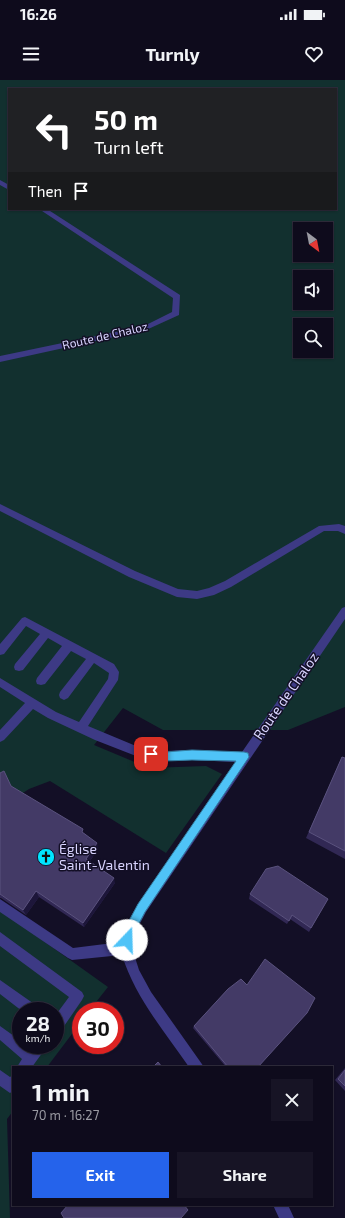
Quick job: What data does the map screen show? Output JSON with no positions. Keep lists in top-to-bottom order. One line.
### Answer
{"streets":{"street":["Route de Chaloz"]},"places":{"church":["Église Saint-Valentin"]},"north":"bottom right","page":{"status":"16:26","header":"Turnly","turn":["50 m","Turn left"],"then":"Then","speed":"28 km/h","limit":"30","heading":["1 min","70 m · 16:27"],"buttons":["Exit","Share"]}}
